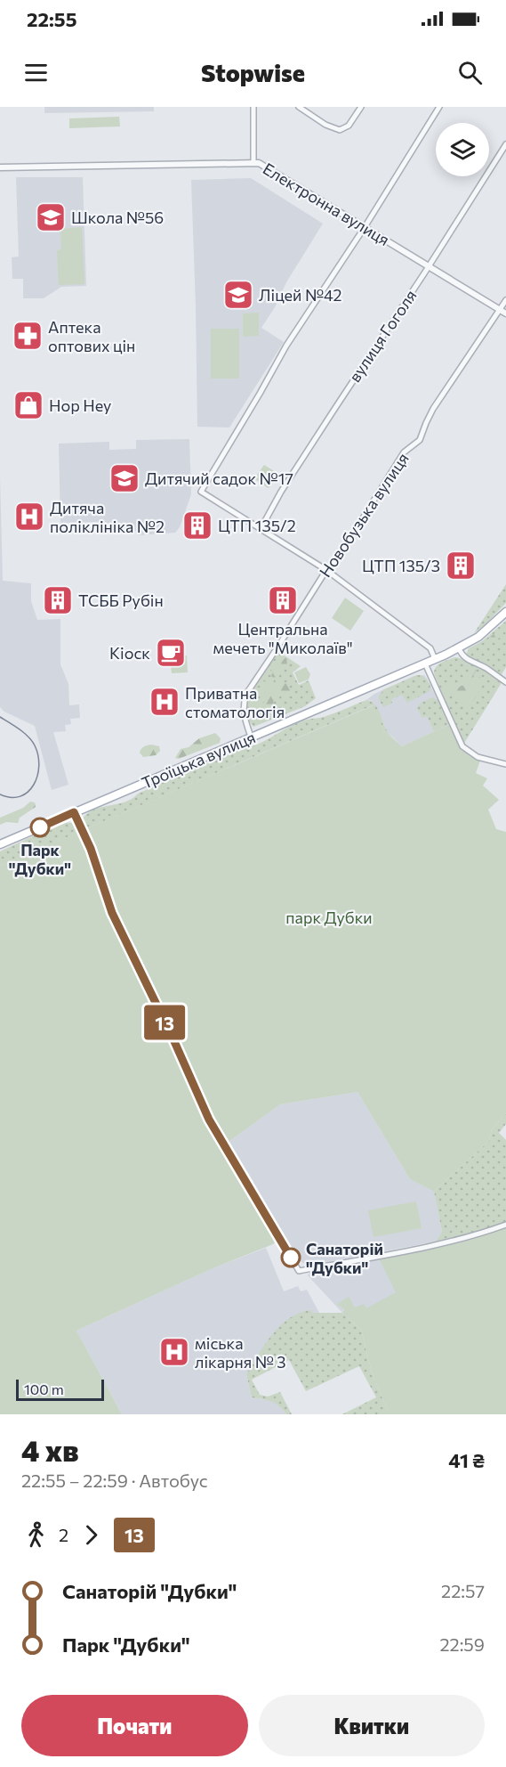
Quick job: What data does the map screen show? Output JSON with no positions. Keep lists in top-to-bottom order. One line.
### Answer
{"streets":{"main road":["Троїцька вулиця"],"street":["Електронна вулиця","вулиця Гоголя","Новобузька вулиця"]},"crossings":[["Електронна вулиця","вулиця Гоголя"],["Електронна вулиця","Новобузька вулиця"],["Новобузька вулиця","Троїцька вулиця"]],"parks":["парк Дубки"],"places":{"school or university":["Школа №56","Ліцей №42","Дитячий садок №17"],"pharmacy":["Аптека оптових цін"],"shop":["Hop Hey"],"hospital":["Дитяча поліклініка №2","Приватна стоматологія","міська лікарня № 3"],"building":["ЦТП 135/2","ЦТП 135/3","ТСББ Рубін","Центральна мечеть \"Миколаїв\""],"cafe":["Кіоск"],"other":["Парк \"Дубки\"","Санаторій \"Дубки\""]},"lines":["bus line 13"],"scale_bar":"100 m","page":{"status":"22:55","header":"Stopwise","on_map":"13","scale":"100 m","heading":["4 хв","22:55 – 22:59 · Автобус","41 ₴"],"legs":["2","13"],"list":[{"name":"Санаторій \"Дубки\"","value":"22:57"},{"name":"Парк \"Дубки\"","value":"22:59"}],"buttons":["Почати","Квитки"]}}
